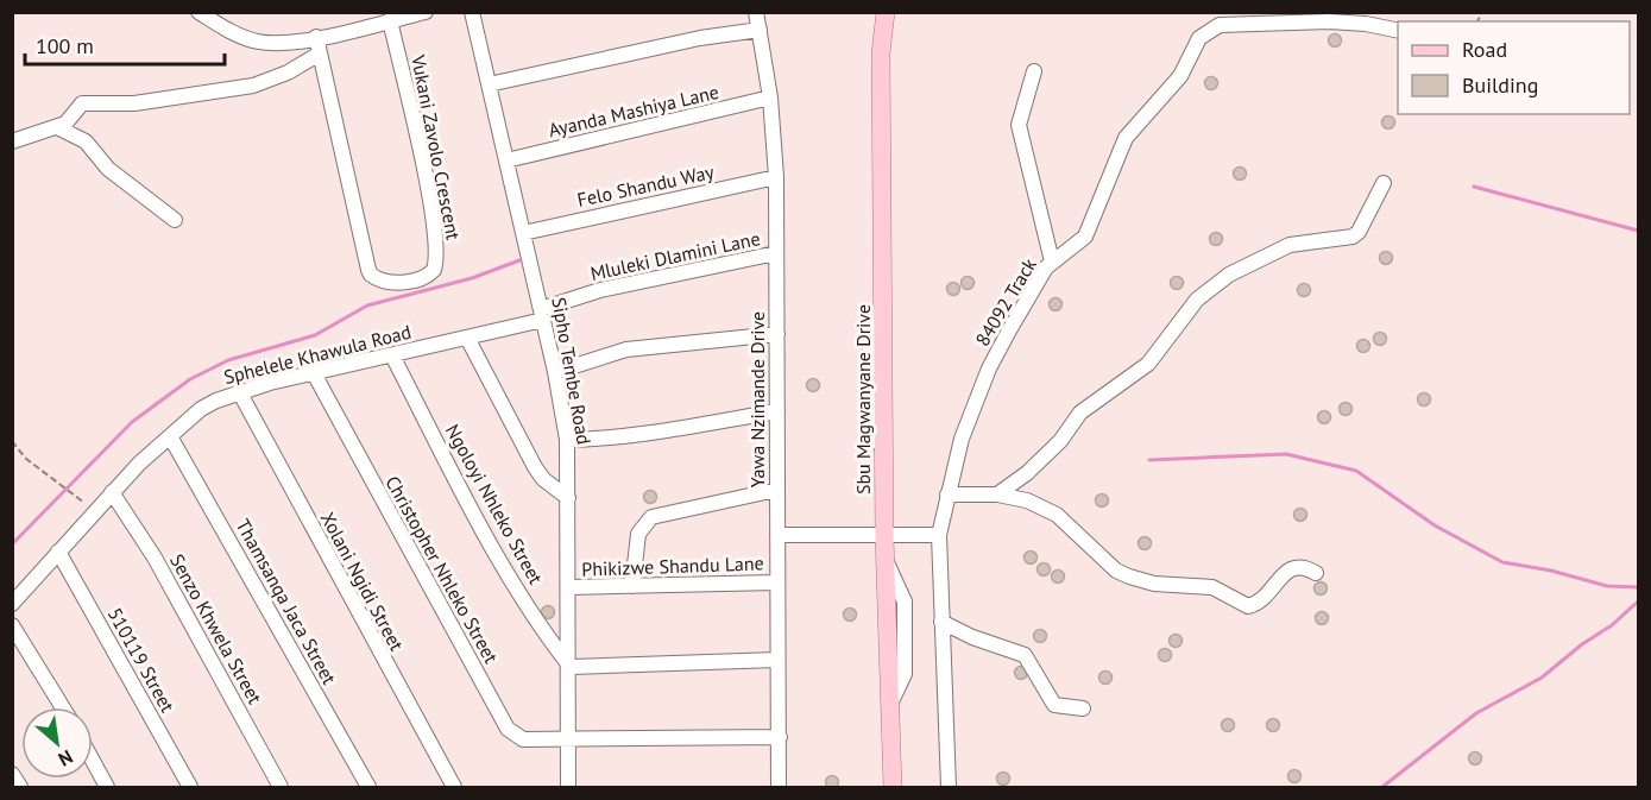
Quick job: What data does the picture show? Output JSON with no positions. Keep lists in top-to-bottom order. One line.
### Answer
{"streets":{"main road":["Sbu Magwanyane Drive"],"street":["Ayanda Mashiya Lane","Vukani Zavolo Crescent","Felo Shandu Way","Mluleki Dlamini Lane","84092 Track","Sphelele Khawula Road","Sipho Tembe Road","Yawa Nzimande Drive","Ngoloyi Nhleko Street","Phikizwe Shandu Lane","Christopher Nhleko Street","Xolani Ngidi Street","Thamsanqa Jaca Street","Senzo Khwela Street","510119 Street"]},"crossings":[["Ayanda Mashiya Lane","Sipho Tembe Road"],["Ayanda Mashiya Lane","Yawa Nzimande Drive"],["Felo Shandu Way","Sipho Tembe Road"],["Felo Shandu Way","Yawa Nzimande Drive"],["Mluleki Dlamini Lane","Sphelele Khawula Road"],["Mluleki Dlamini Lane","Sipho Tembe Road"],["Mluleki Dlamini Lane","Yawa Nzimande Drive"],["Sphelele Khawula Road","Sipho Tembe Road"],["Sphelele Khawula Road","Ngoloyi Nhleko Street"],["Sphelele Khawula Road","Christopher Nhleko Street"],["Sphelele Khawula Road","Xolani Ngidi Street"],["Sphelele Khawula Road","Thamsanqa Jaca Street"],["Sphelele Khawula Road","Senzo Khwela Street"],["Sphelele Khawula Road","510119 Street"],["Sipho Tembe Road","Ngoloyi Nhleko Street"],["Sipho Tembe Road","Phikizwe Shandu Lane"],["Sipho Tembe Road","Christopher Nhleko Street"],["Yawa Nzimande Drive","Phikizwe Shandu Lane"],["Yawa Nzimande Drive","Christopher Nhleko Street"]],"legend":["Road","Building"],"scale_bar":"100 m","north":"bottom right"}
